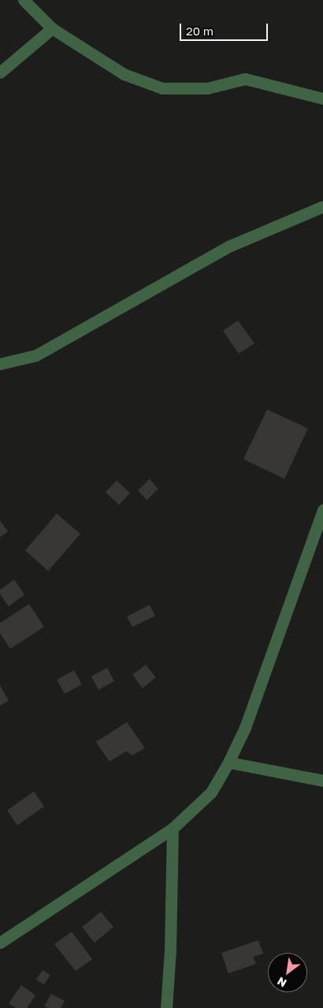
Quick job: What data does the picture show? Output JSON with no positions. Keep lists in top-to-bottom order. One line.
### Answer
{"scale_bar":"20 m","north":"bottom left"}
